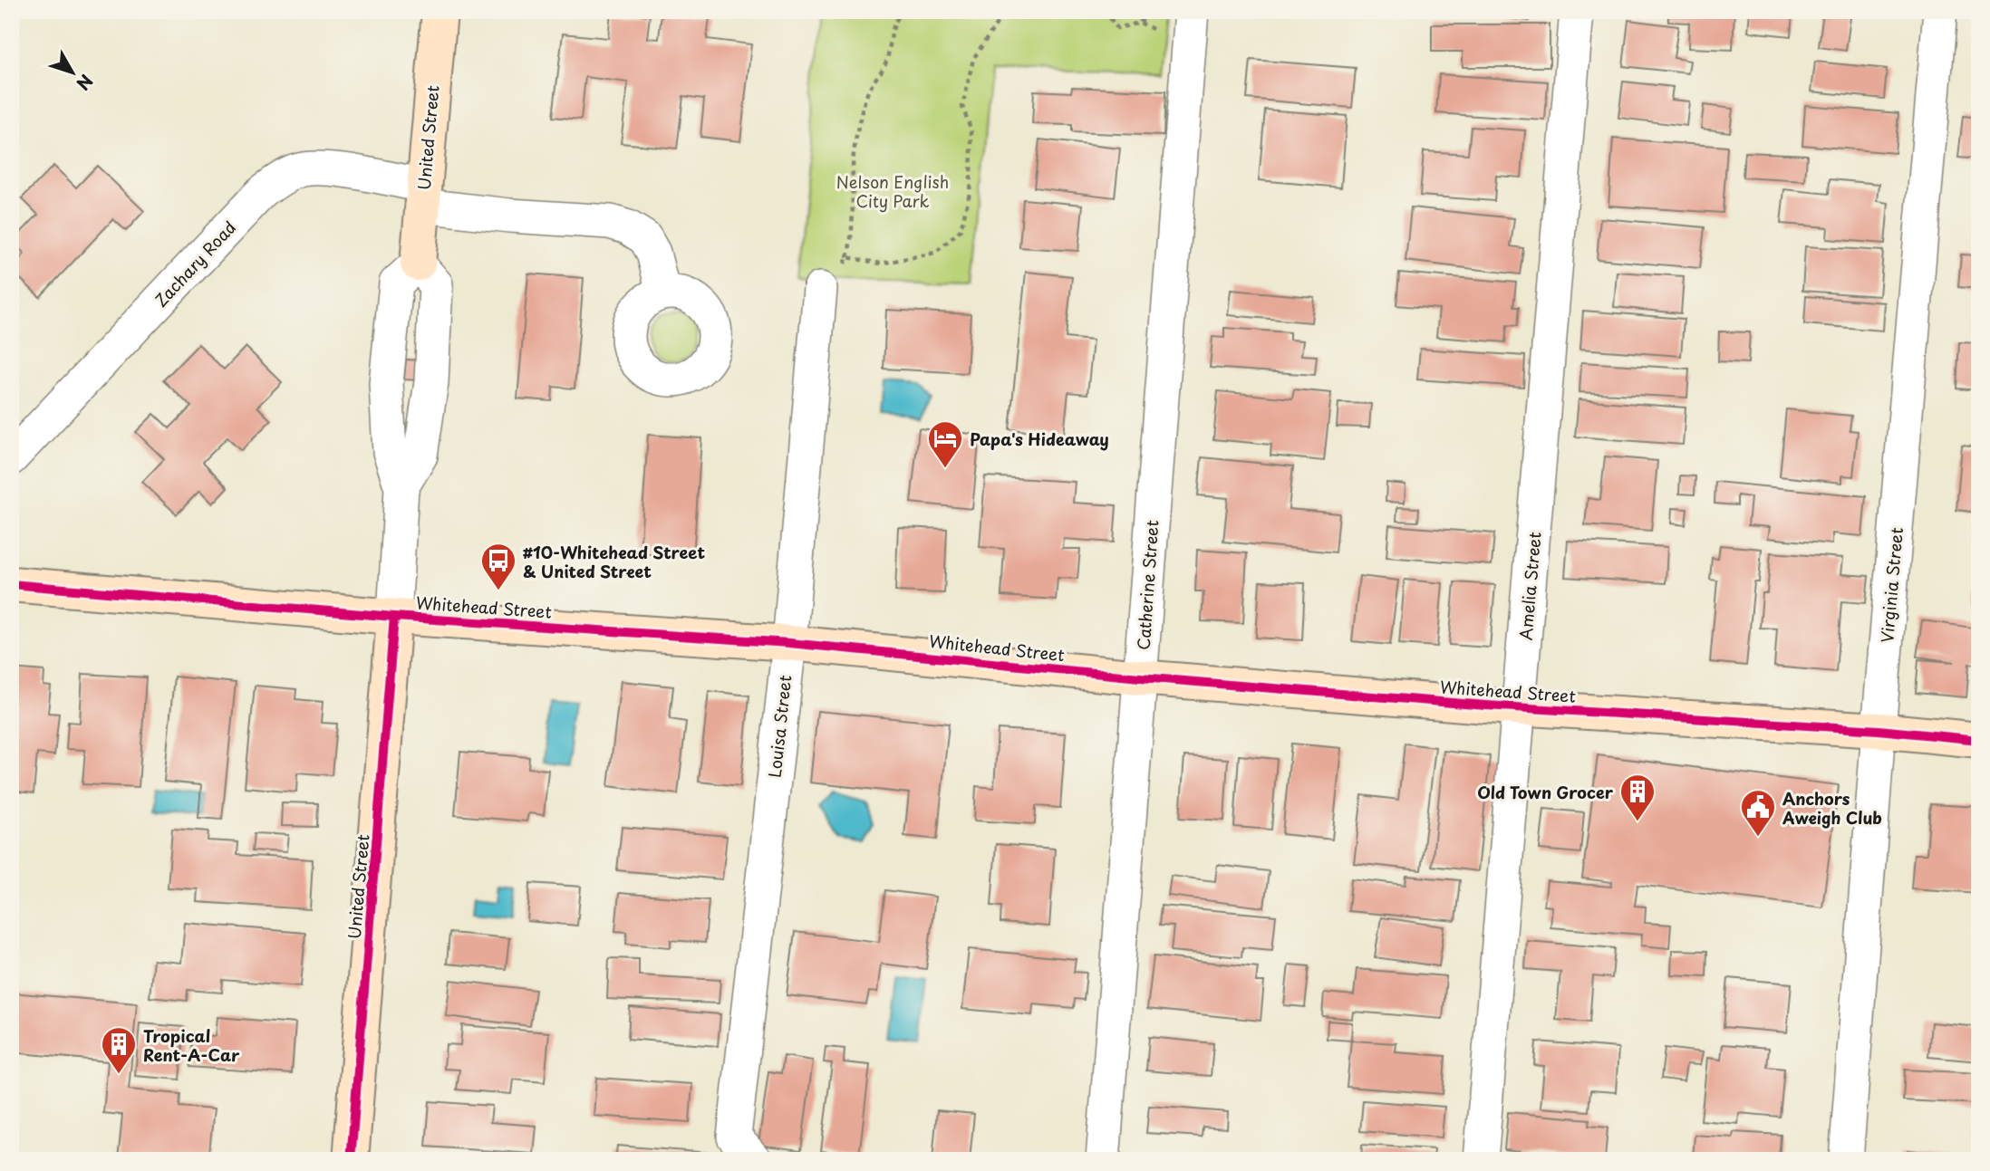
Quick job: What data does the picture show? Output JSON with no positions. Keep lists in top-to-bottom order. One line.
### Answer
{"streets":{"street":["United Street","Zachary Road","Catherine Street","Virginia Street","Amelia Street","Whitehead Street","Louisa Street"]},"crossings":[["United Street","Zachary Road"],["United Street","Whitehead Street"],["Catherine Street","Whitehead Street"],["Virginia Street","Whitehead Street"],["Amelia Street","Whitehead Street"],["Whitehead Street","Louisa Street"]],"parks":["Nelson English City Park"],"places":{"hotel":["Papa's Hideaway"],"bus stop":["#10-Whitehead Street & United Street"],"building":["Old Town Grocer","Tropical Rent-A-Car"],"public building":["Anchors Aweigh Club"]},"north":"bottom right"}
